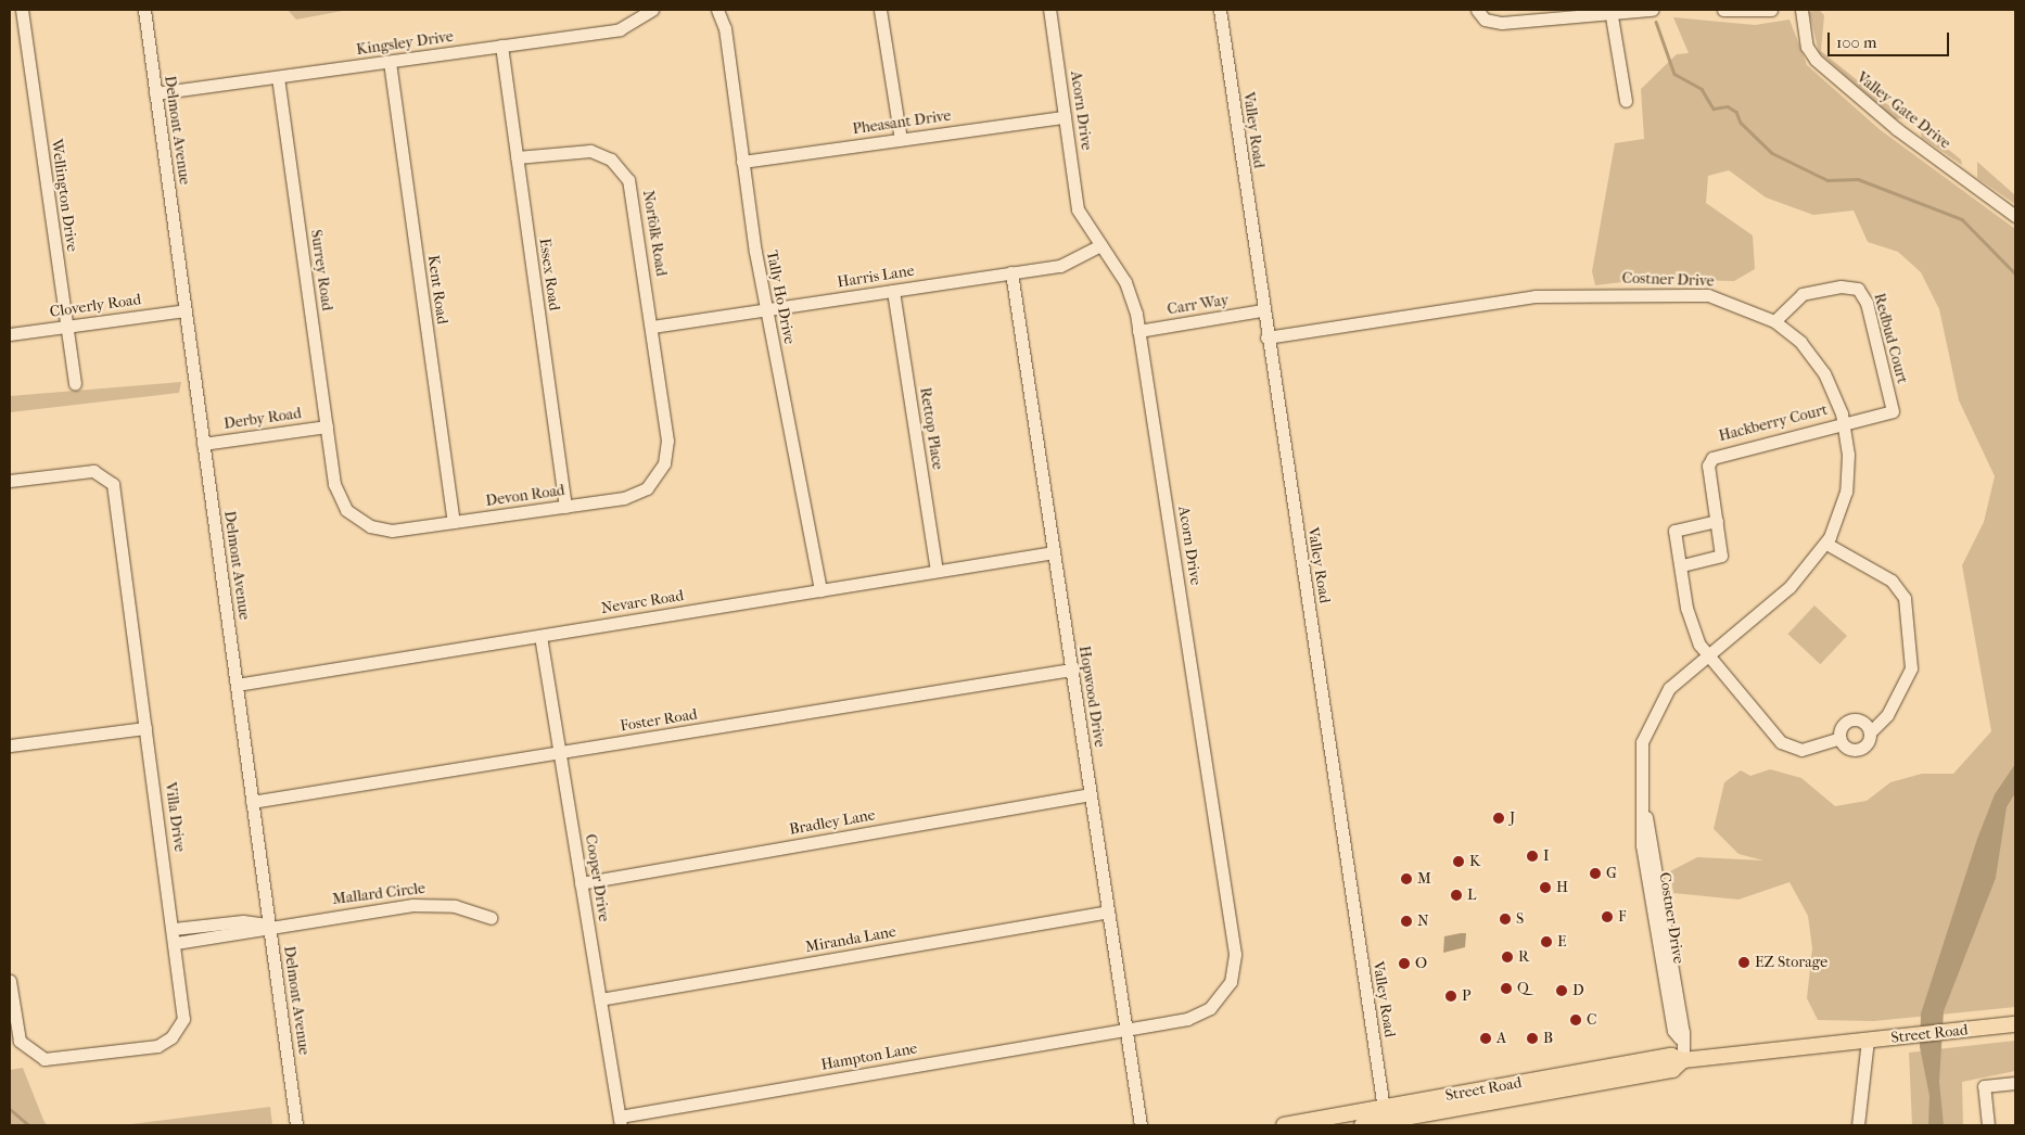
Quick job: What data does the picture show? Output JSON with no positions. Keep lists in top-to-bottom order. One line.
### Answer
{"streets":{"main road":["Street Road"],"street":["Kingsley Drive","Acorn Drive","Valley Gate Drive","Pheasant Drive","Delmont Avenue","Valley Road","Wellington Drive","Norfolk Road","Surrey Road","Essex Road","Harris Lane","Costner Drive","Kent Road","Tally Ho Drive","Carr Way","Cloverly Road","Redbud Court","Derby Road","Hackberry Court","Rettop Place","Devon Road","Nevarc Road","Hopwood Drive","Foster Road","Villa Drive","Bradley Lane","Cooper Drive","Mallard Circle","Miranda Lane","Hampton Lane"]},"crossings":[["Kingsley Drive","Delmont Avenue"],["Kingsley Drive","Surrey Road"],["Kingsley Drive","Essex Road"],["Kingsley Drive","Kent Road"],["Acorn Drive","Pheasant Drive"],["Acorn Drive","Harris Lane"],["Acorn Drive","Carr Way"],["Acorn Drive","Hopwood Drive"],["Acorn Drive","Hampton Lane"],["Pheasant Drive","Tally Ho Drive"],["Delmont Avenue","Cloverly Road"],["Delmont Avenue","Derby Road"],["Delmont Avenue","Nevarc Road"],["Delmont Avenue","Foster Road"],["Delmont Avenue","Mallard Circle"],["Valley Road","Costner Drive"],["Valley Road","Carr Way"],["Valley Road","Street Road"],["Wellington Drive","Cloverly Road"],["Norfolk Road","Essex Road"],["Norfolk Road","Harris Lane"],["Norfolk Road","Devon Road"],["Surrey Road","Derby Road"],["Surrey Road","Devon Road"],["Essex Road","Devon Road"],["Harris Lane","Tally Ho Drive"],["Harris Lane","Rettop Place"],["Harris Lane","Hopwood Drive"],["Costner Drive","Redbud Court"],["Costner Drive","Hackberry Court"],["Costner Drive","Street Road"],["Kent Road","Devon Road"],["Tally Ho Drive","Nevarc Road"],["Redbud Court","Hackberry Court"],["Rettop Place","Nevarc Road"],["Nevarc Road","Hopwood Drive"],["Nevarc Road","Cooper Drive"],["Hopwood Drive","Foster Road"],["Hopwood Drive","Bradley Lane"],["Hopwood Drive","Miranda Lane"],["Hopwood Drive","Hampton Lane"],["Foster Road","Cooper Drive"],["Bradley Lane","Cooper Drive"],["Cooper Drive","Miranda Lane"],["Cooper Drive","Hampton Lane"]],"places":["J","I","K","G","M","H","L","F","S","N","E","R","EZ Storage","O","Q","D","P","C","A","B"],"scale_bar":"100 m"}
